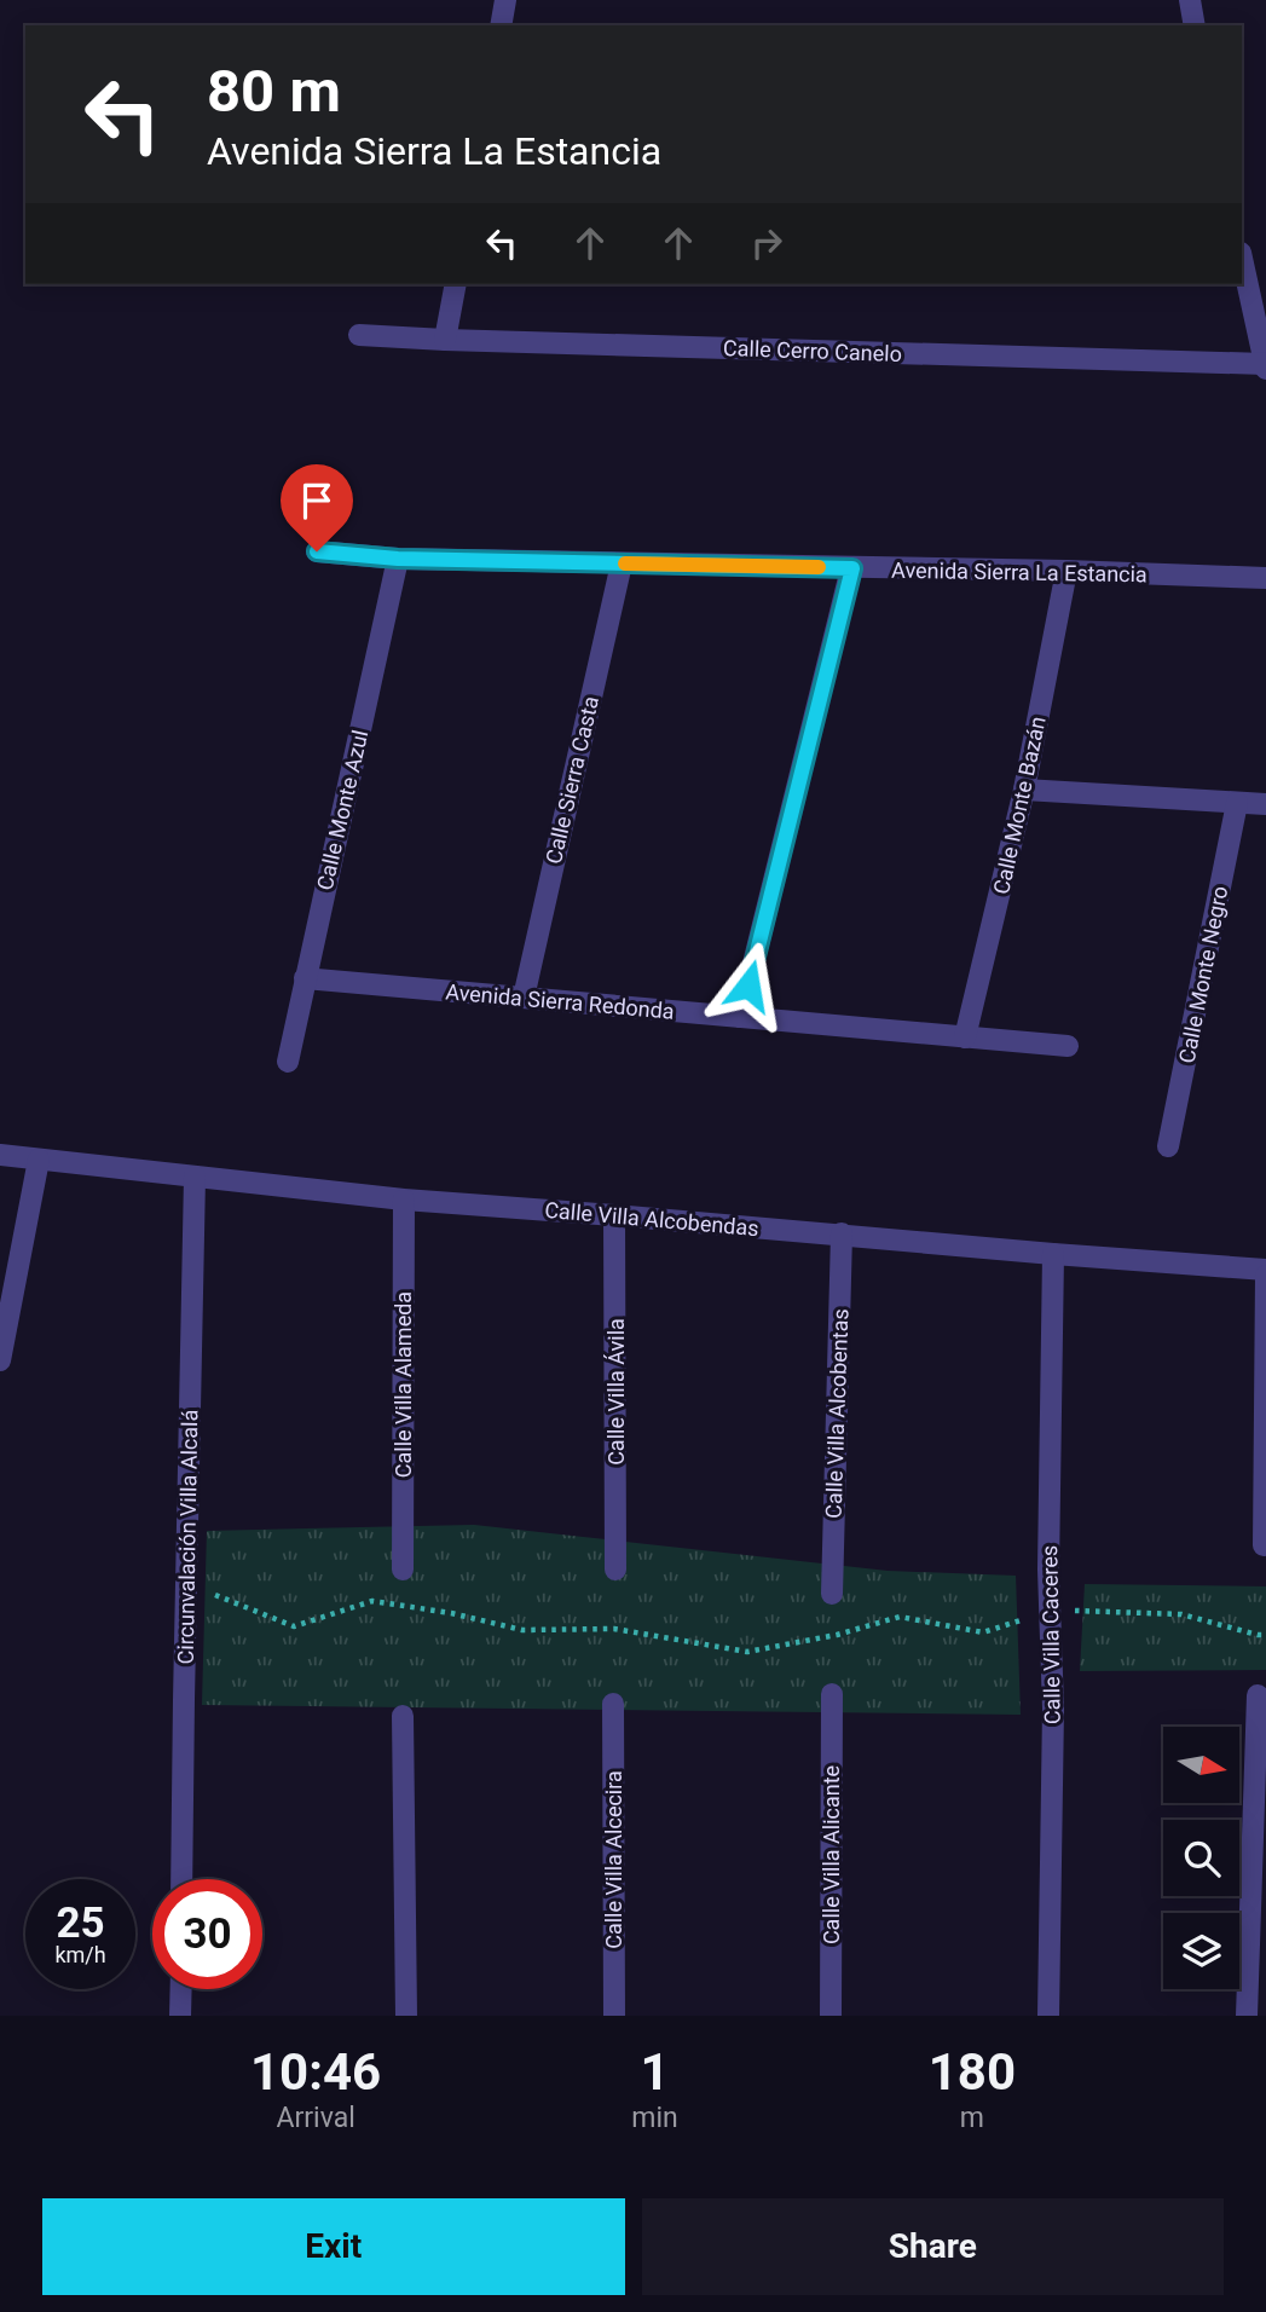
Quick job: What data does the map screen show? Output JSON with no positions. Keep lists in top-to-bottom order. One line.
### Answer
{"streets":{"street":["Calle Cerro Canelo","Avenida Sierra La Estancia","Calle Sierra Casta","Calle Monte Bazán","Calle Monte Azul","Calle Monte Negro","Avenida Sierra Redonda","Calle Villa Alcobendas","Calle Villa Alameda","Calle Villa Ávila","Calle Villa Alcobentas","Circunvalación Villa Alcalá","Calle Villa Caceres","Calle Villa Alicante","Calle Villa Alcecira"]},"crossings":[["Avenida Sierra La Estancia","Calle Sierra Casta"],["Avenida Sierra La Estancia","Calle Monte Bazán"],["Avenida Sierra La Estancia","Calle Monte Azul"],["Calle Sierra Casta","Avenida Sierra Redonda"],["Calle Monte Bazán","Avenida Sierra Redonda"],["Calle Monte Azul","Avenida Sierra Redonda"],["Calle Villa Alcobendas","Calle Villa Alameda"],["Calle Villa Alcobendas","Calle Villa Ávila"],["Calle Villa Alcobendas","Calle Villa Alcobentas"],["Calle Villa Alcobendas","Circunvalación Villa Alcalá"],["Calle Villa Alcobendas","Calle Villa Caceres"]],"north":"right","page":{"turn":["80 m","Avenida Sierra La Estancia"],"speed":"25 km/h","limit":"30","eta":["10:46","Arrival","1","min","180","m"],"buttons":["Exit","Share"]}}
